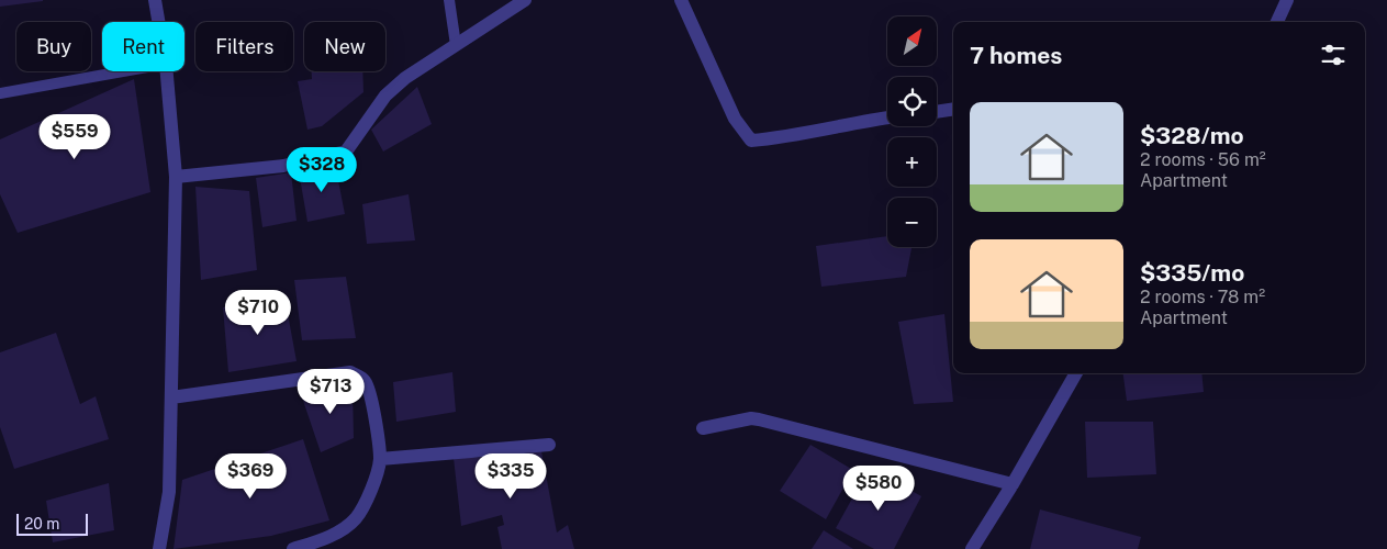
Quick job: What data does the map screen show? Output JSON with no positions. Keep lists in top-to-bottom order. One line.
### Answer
{"scale_bar":"20 m","north":"top right","page":{"map_buttons":["+","−"],"chip":["Buy","Rent","Filters","New"],"heading":"7 homes","list":[{"name":"$328/mo","note":"2 rooms · 56 m² · Apartment"},{"name":"$335/mo","note":"2 rooms · 78 m² · Apartment"}],"price":["$559","$328","$710","$713","$369","$335","$580"],"scale":"20 m"}}
